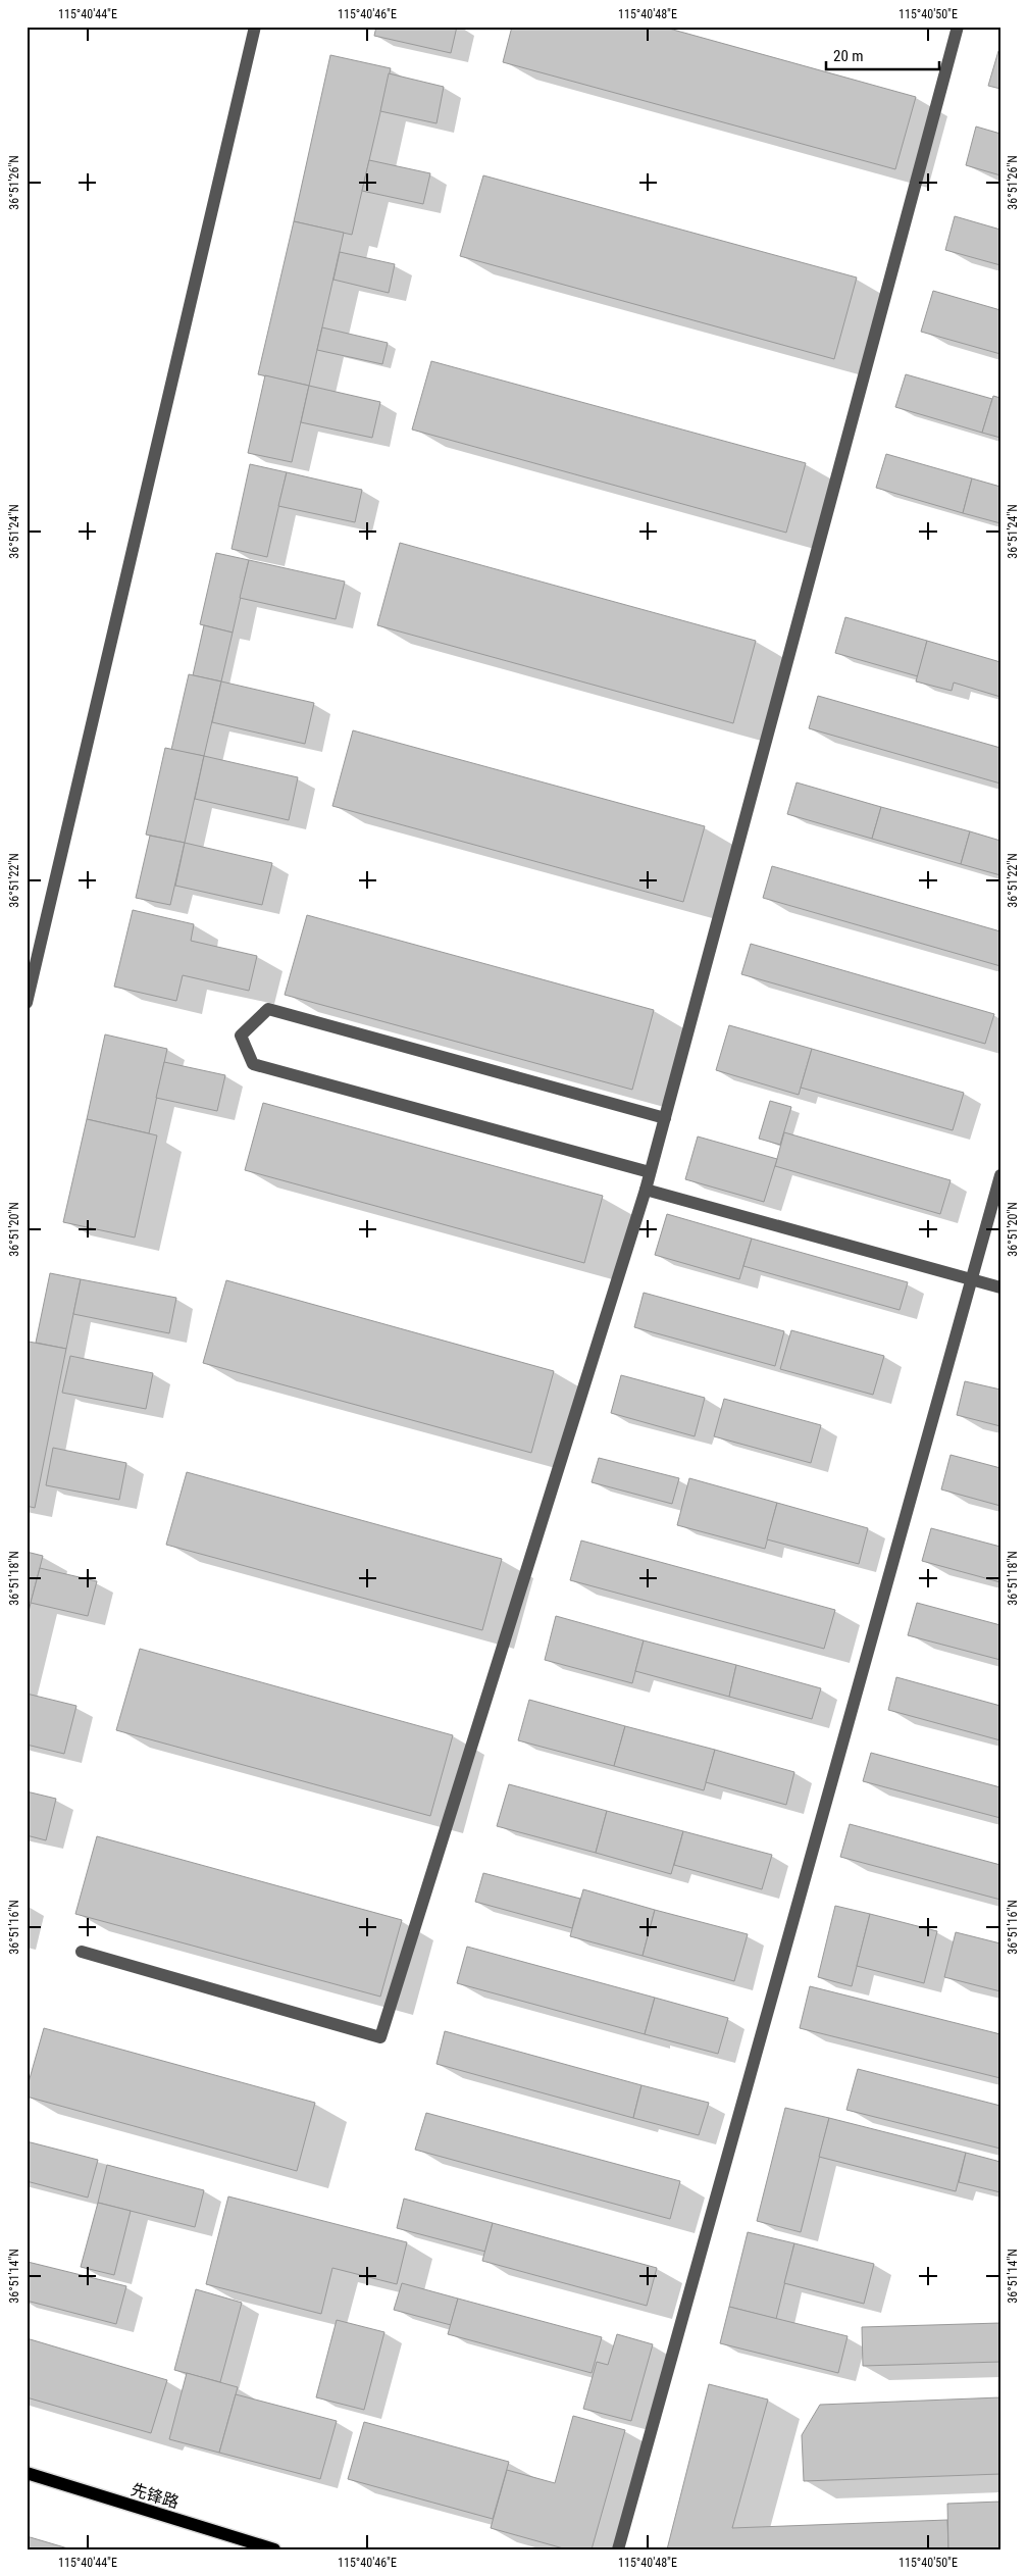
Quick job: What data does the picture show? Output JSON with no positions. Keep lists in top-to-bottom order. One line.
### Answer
{"streets":{"main road":["先锋路"]},"scale_bar":"20 m","coordinates":["115°40'44\"E","115°40'46\"E","115°40'48\"E","115°40'50\"E","36°51'26\"N","36°51'24\"N","36°51'22\"N","36°51'20\"N","36°51'18\"N","36°51'16\"N","36°51'14\"N"]}
